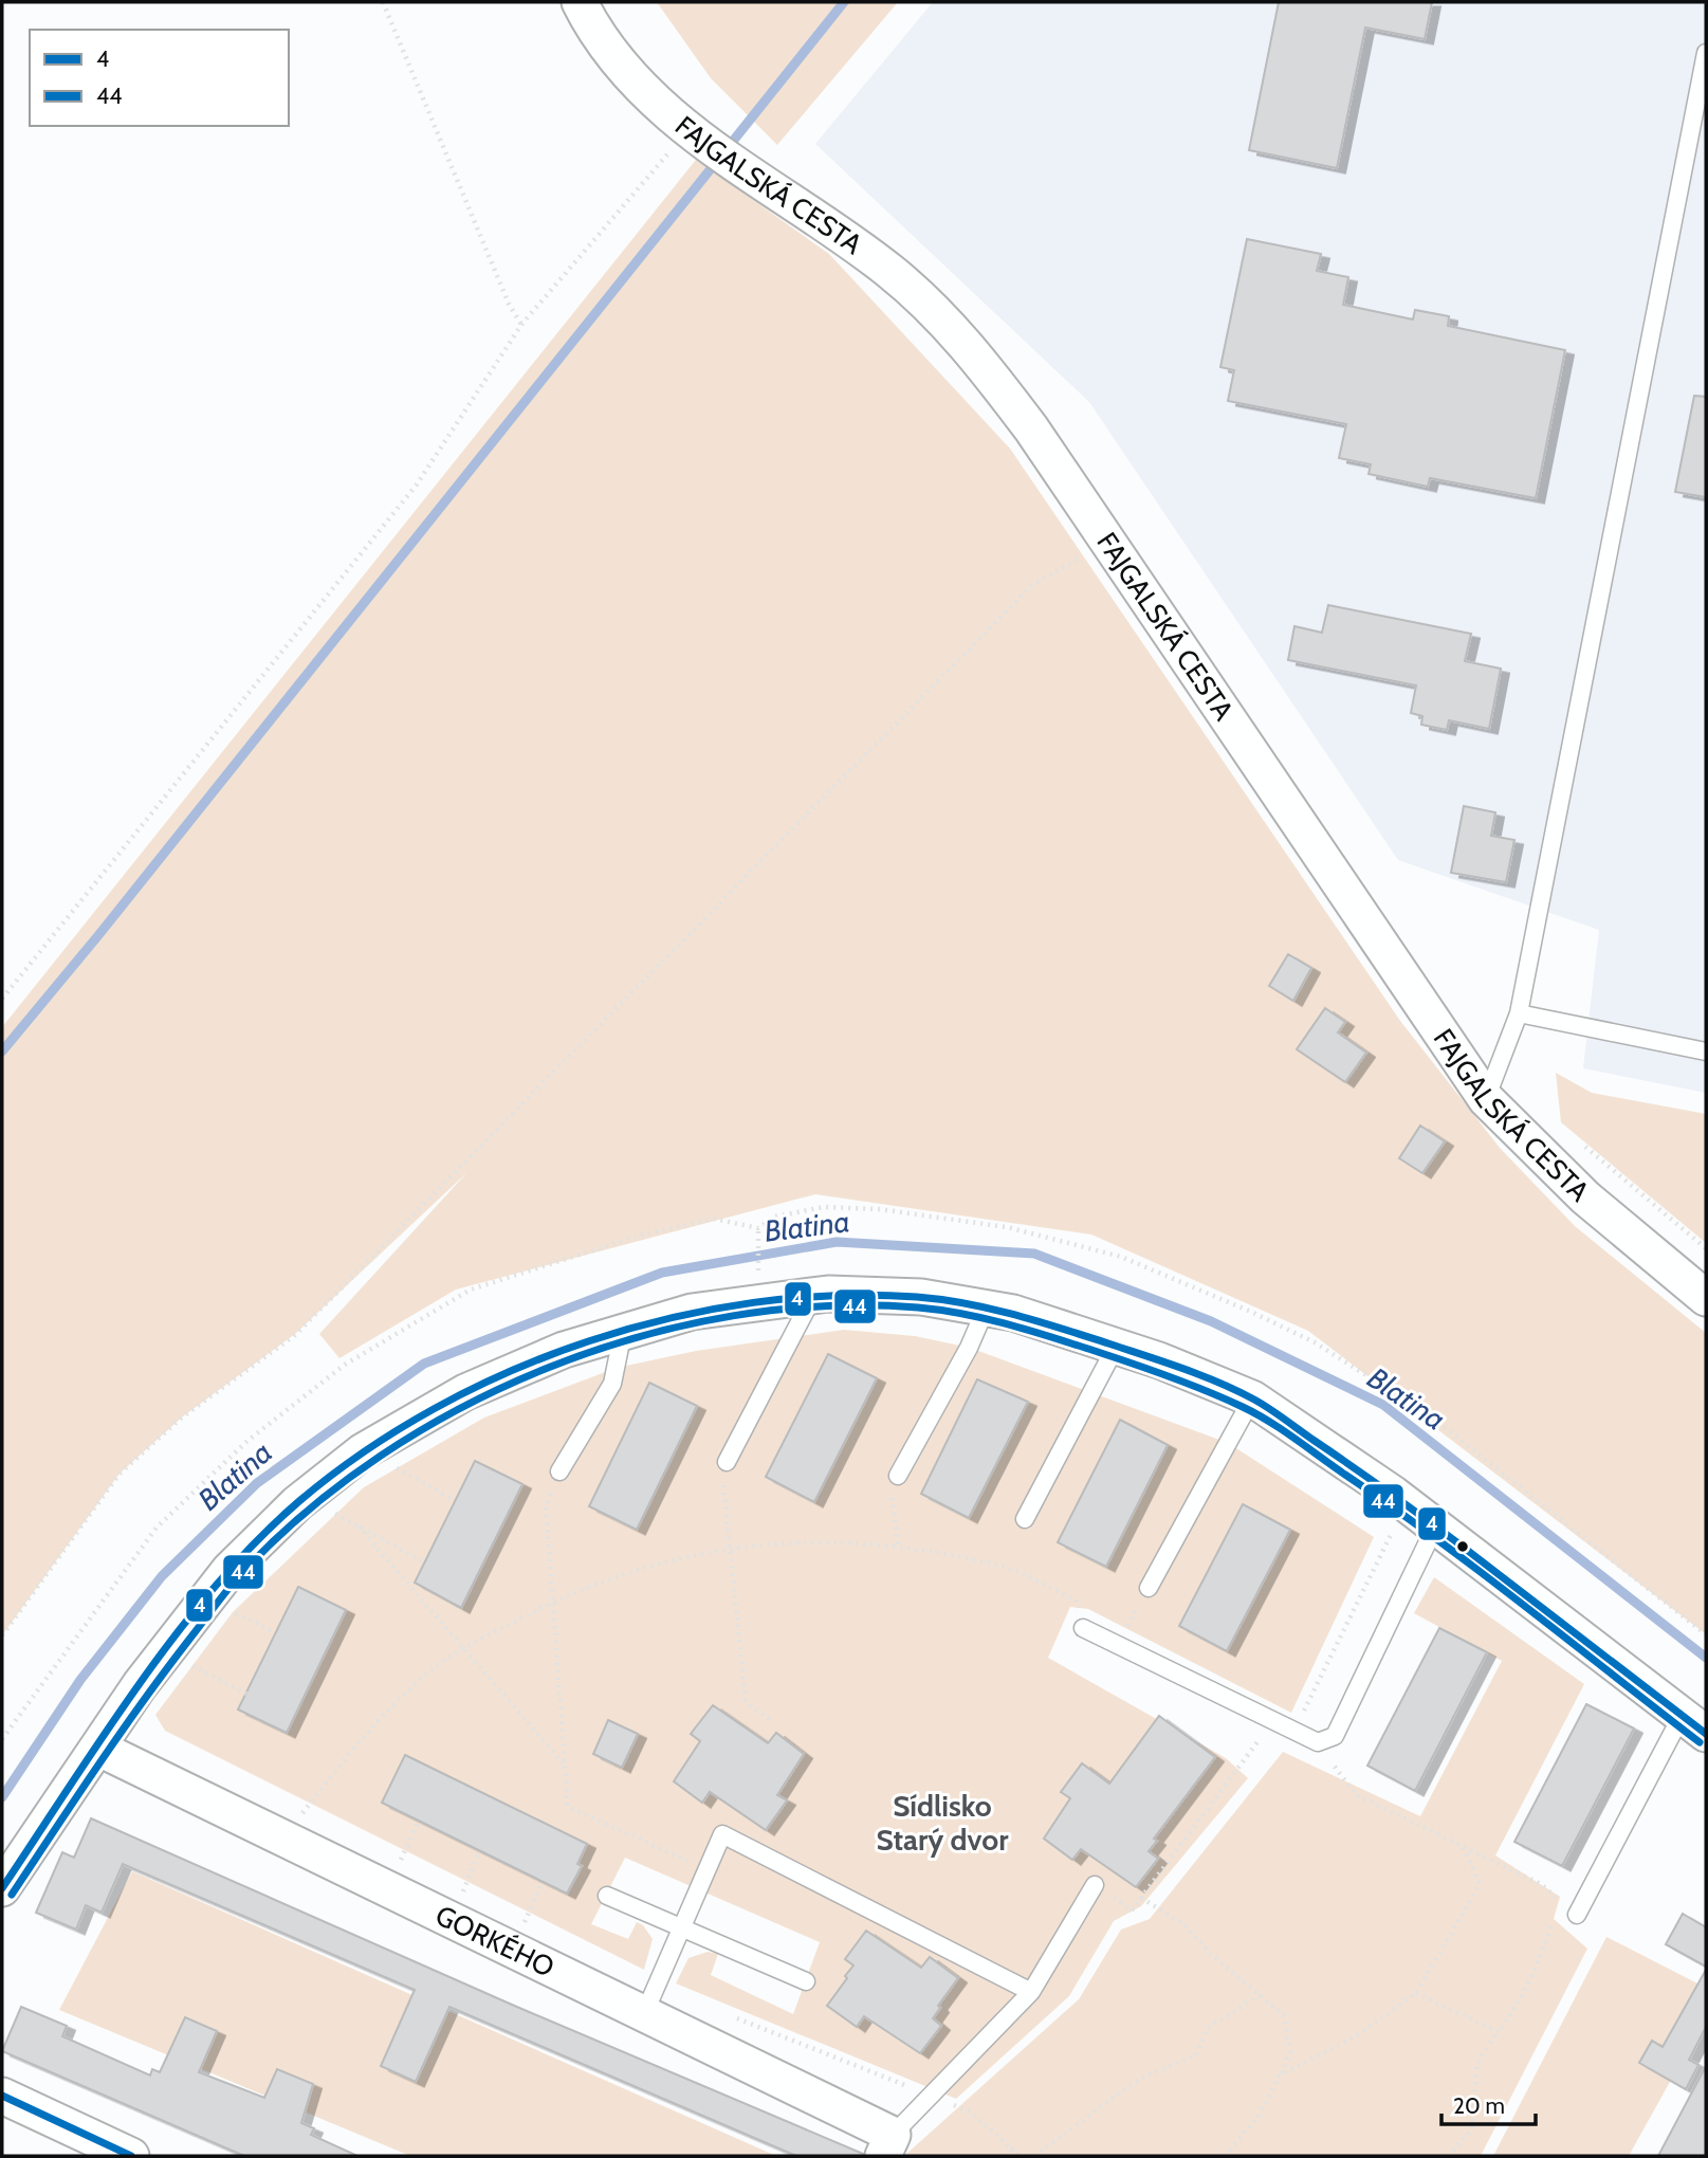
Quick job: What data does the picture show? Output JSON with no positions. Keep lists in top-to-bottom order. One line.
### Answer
{"streets":{"street":["FAJGALSKÁ CESTA","GORKÉHO"]},"districts":["Sídlisko Starý dvor"],"water":["Blatina"],"lines":["transit line 4","transit line 44"],"legend":["4","44"],"scale_bar":"20 m"}
